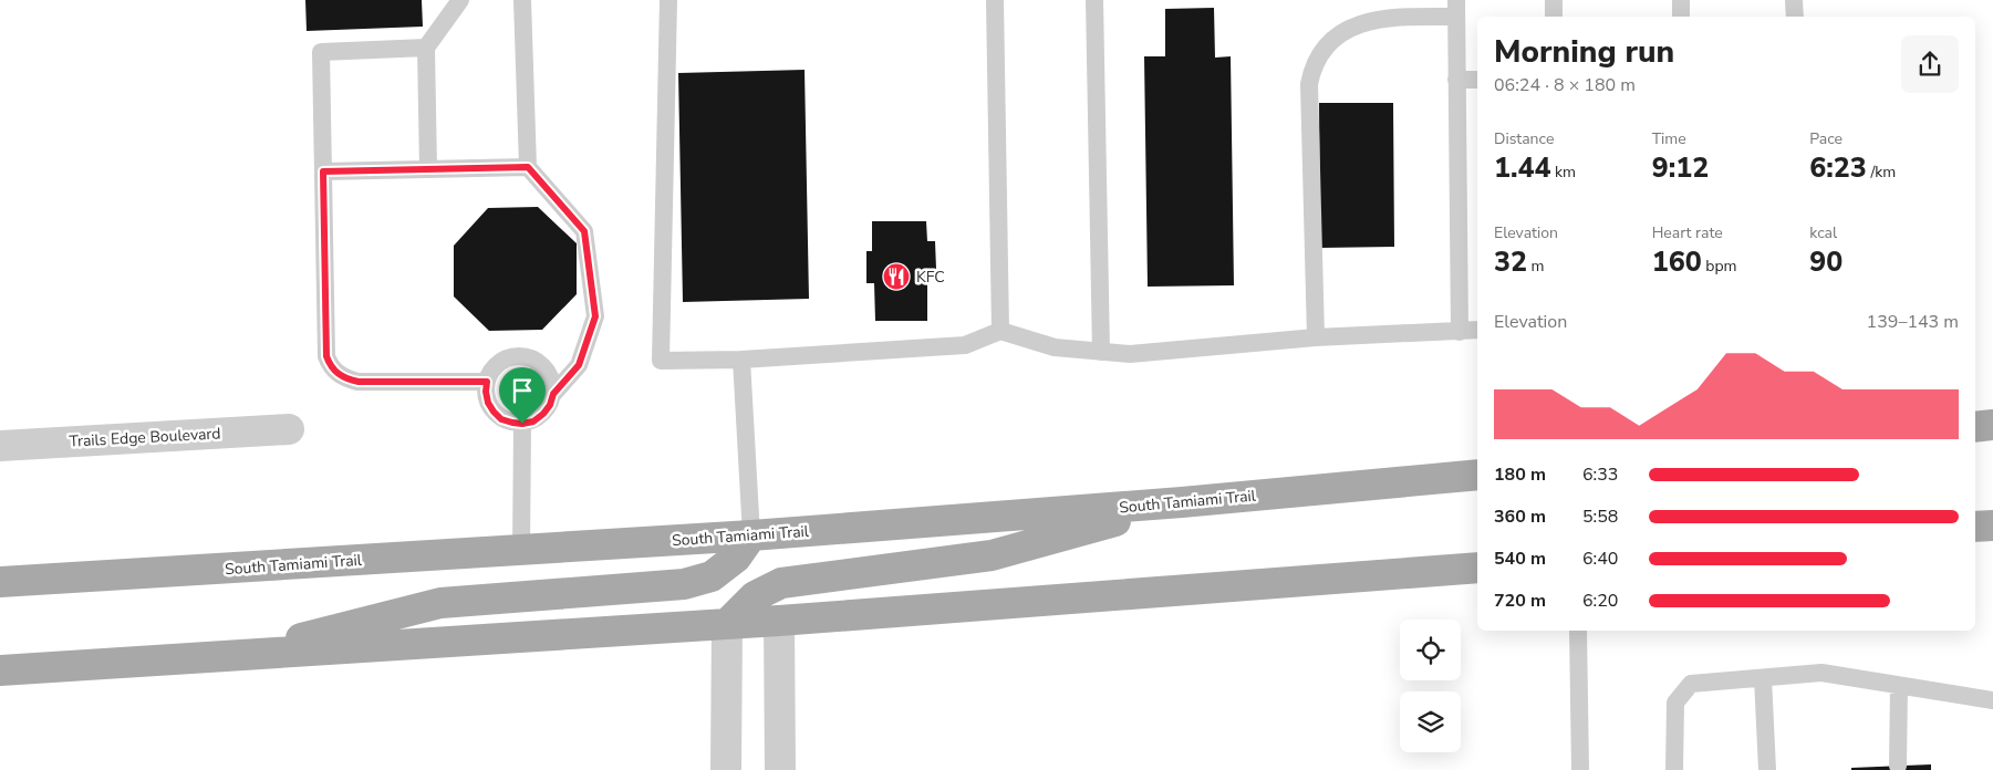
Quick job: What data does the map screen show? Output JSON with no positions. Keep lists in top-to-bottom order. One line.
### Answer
{"streets":{"main road":["South Tamiami Trail"],"street":["Trails Edge Boulevard"]},"places":{"restaurant":["KFC"]},"page":{"heading":["Morning run","06:24 · 8 × 180 m"],"stats":[["Distance","1.44 km"],["Time","9:12"],["Pace","6:23 /km"],["Elevation","32 m"],["Heart rate","160 bpm"],["kcal","90"]],"chart":["Elevation","139–143 m"],"list":[{"name":"180 m","note":"6:33"},{"name":"360 m","note":"5:58"},{"name":"540 m","note":"6:40"},{"name":"720 m","note":"6:20"}]}}
